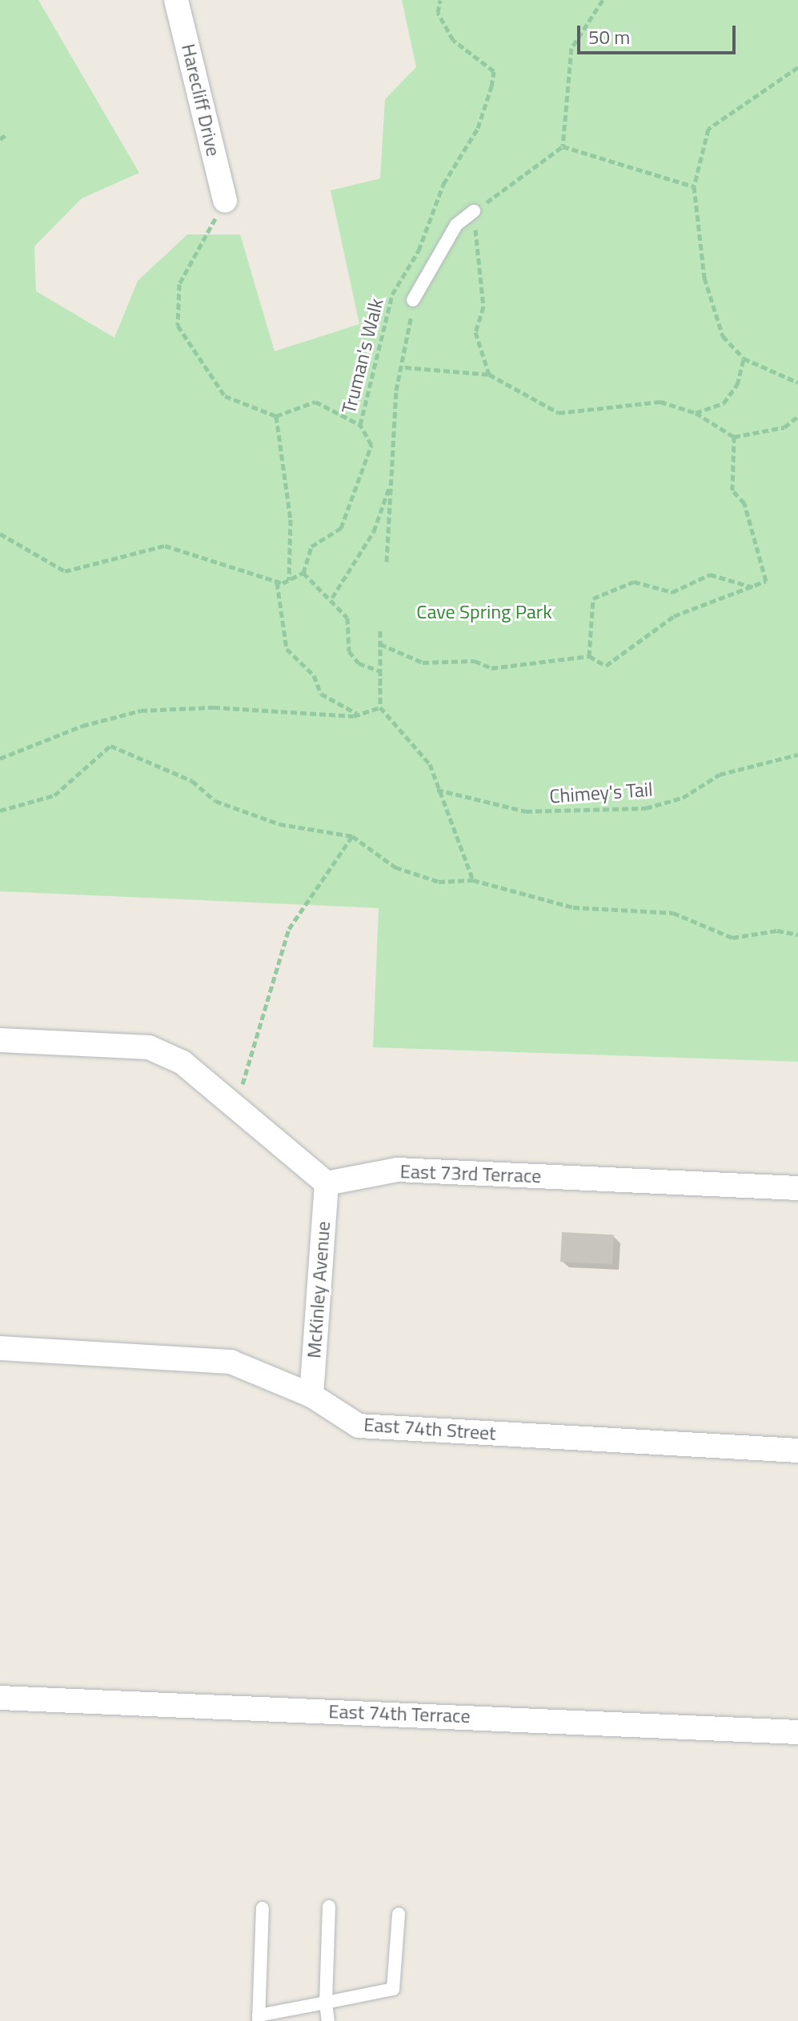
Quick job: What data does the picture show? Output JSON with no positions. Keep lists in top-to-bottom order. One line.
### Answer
{"streets":{"street":["Harecliff Drive","East 73rd Terrace","McKinley Avenue","East 74th Street","East 74th Terrace"],"path":["Truman's Walk","Chimey's Tail"]},"crossings":[["East 73rd Terrace","McKinley Avenue"],["McKinley Avenue","East 74th Street"]],"parks":["Cave Spring Park"],"scale_bar":"50 m"}
